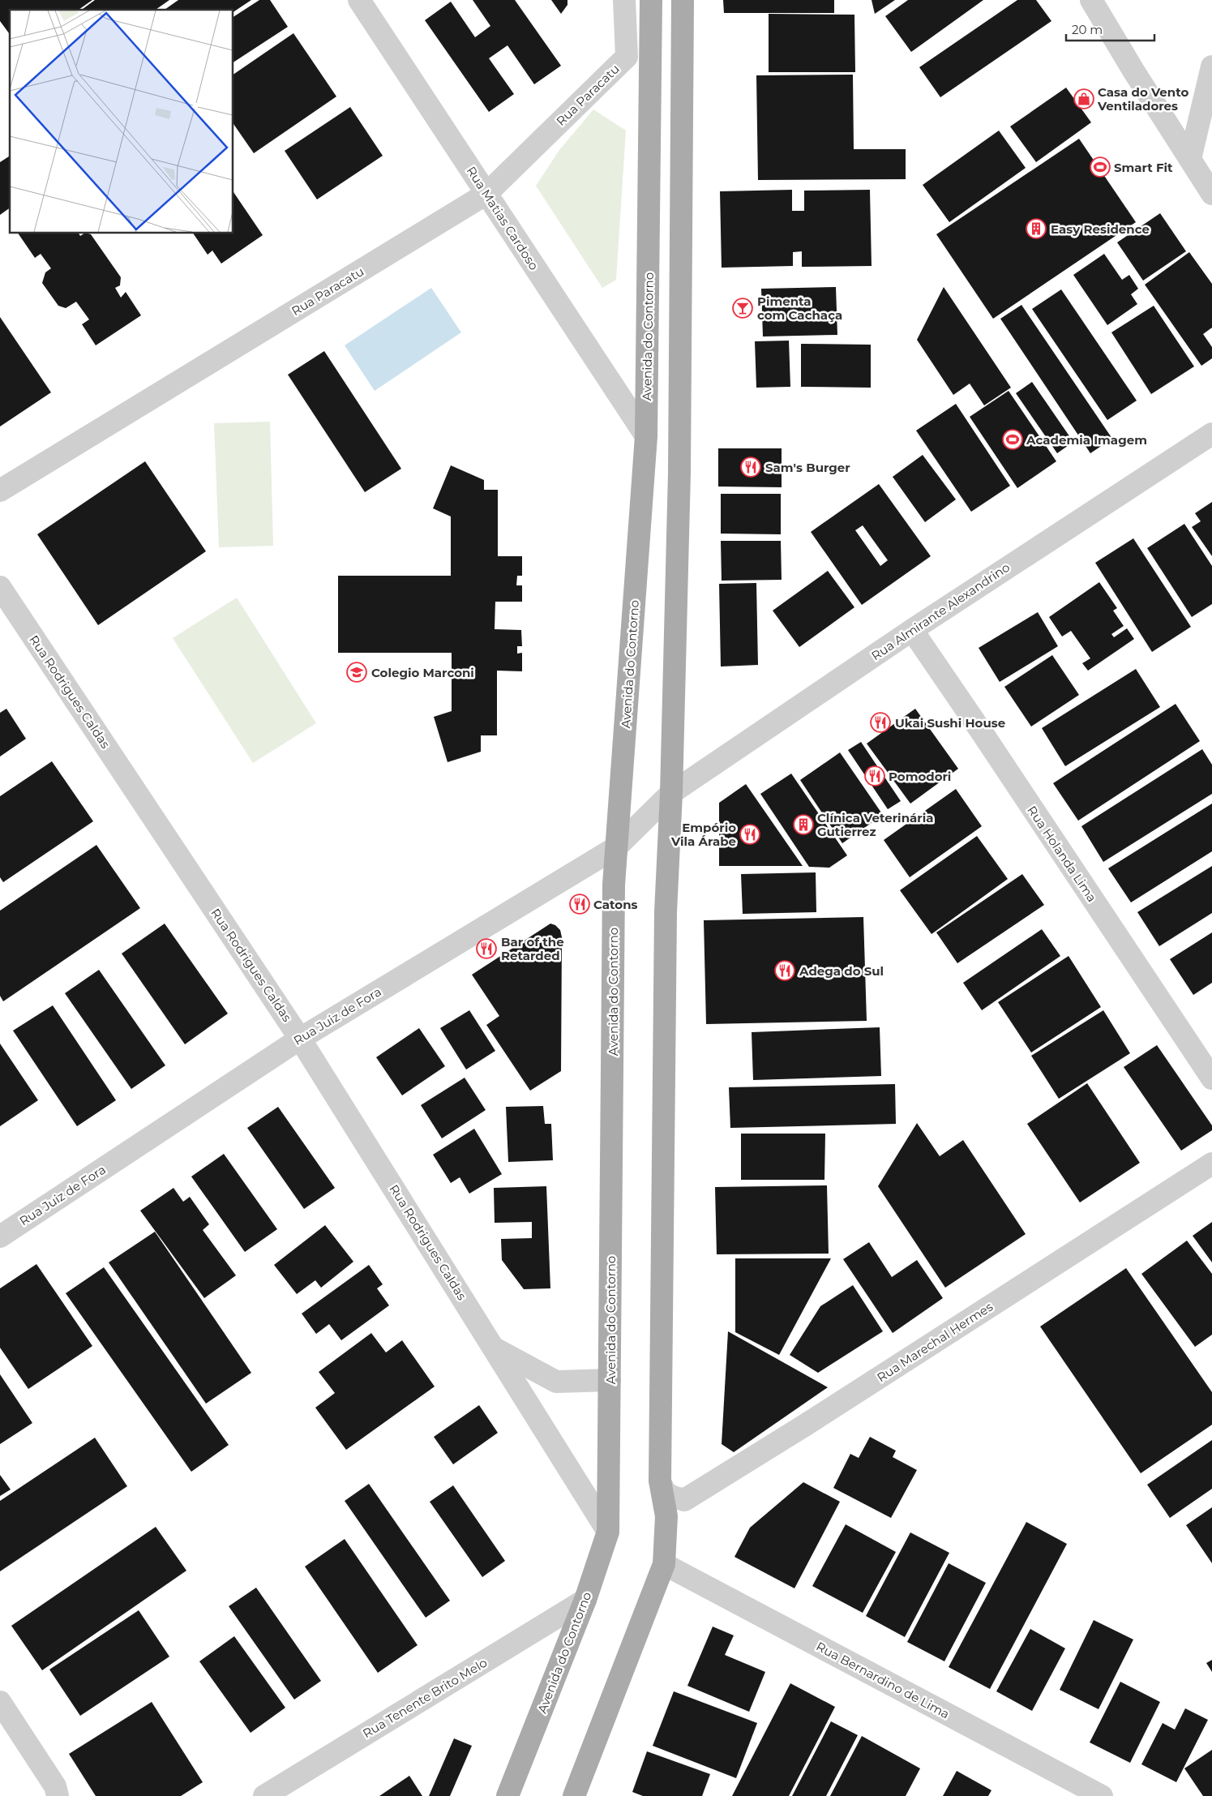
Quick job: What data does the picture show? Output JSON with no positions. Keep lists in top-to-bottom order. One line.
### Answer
{"streets":{"main road":["Avenida do Contorno"],"street":["Rua Paracatu","Rua Matias Cardoso","Rua Almirante Alexandrino","Rua Rodrigues Caldas","Rua Holanda Lima","Rua Juiz de Fora","Rua Marechal Hermes","Rua Bernardino de Lima","Rua Tenente Brito Melo"]},"crossings":[["Rua Paracatu","Rua Matias Cardoso"],["Rua Matias Cardoso","Avenida do Contorno"],["Avenida do Contorno","Rua Rodrigues Caldas"],["Avenida do Contorno","Rua Juiz de Fora"],["Avenida do Contorno","Rua Tenente Brito Melo"],["Rua Almirante Alexandrino","Rua Holanda Lima"],["Rua Almirante Alexandrino","Rua Juiz de Fora"],["Rua Rodrigues Caldas","Rua Juiz de Fora"]],"places":{"shop":["Casa do Vento Ventiladores"],"sports":["Smart Fit","Academia Imagem"],"building":["Easy Residence","Clínica Veterinária Gutierrez"],"bar":["Pimenta com Cachaça"],"restaurant":["Sam's Burger","Ukai Sushi House","Pomodori","Empório Vila Árabe","Catons","Bar of the Retarded","Adega do Sul"],"school or university":["Colegio Marconi"]},"scale_bar":"20 m"}
